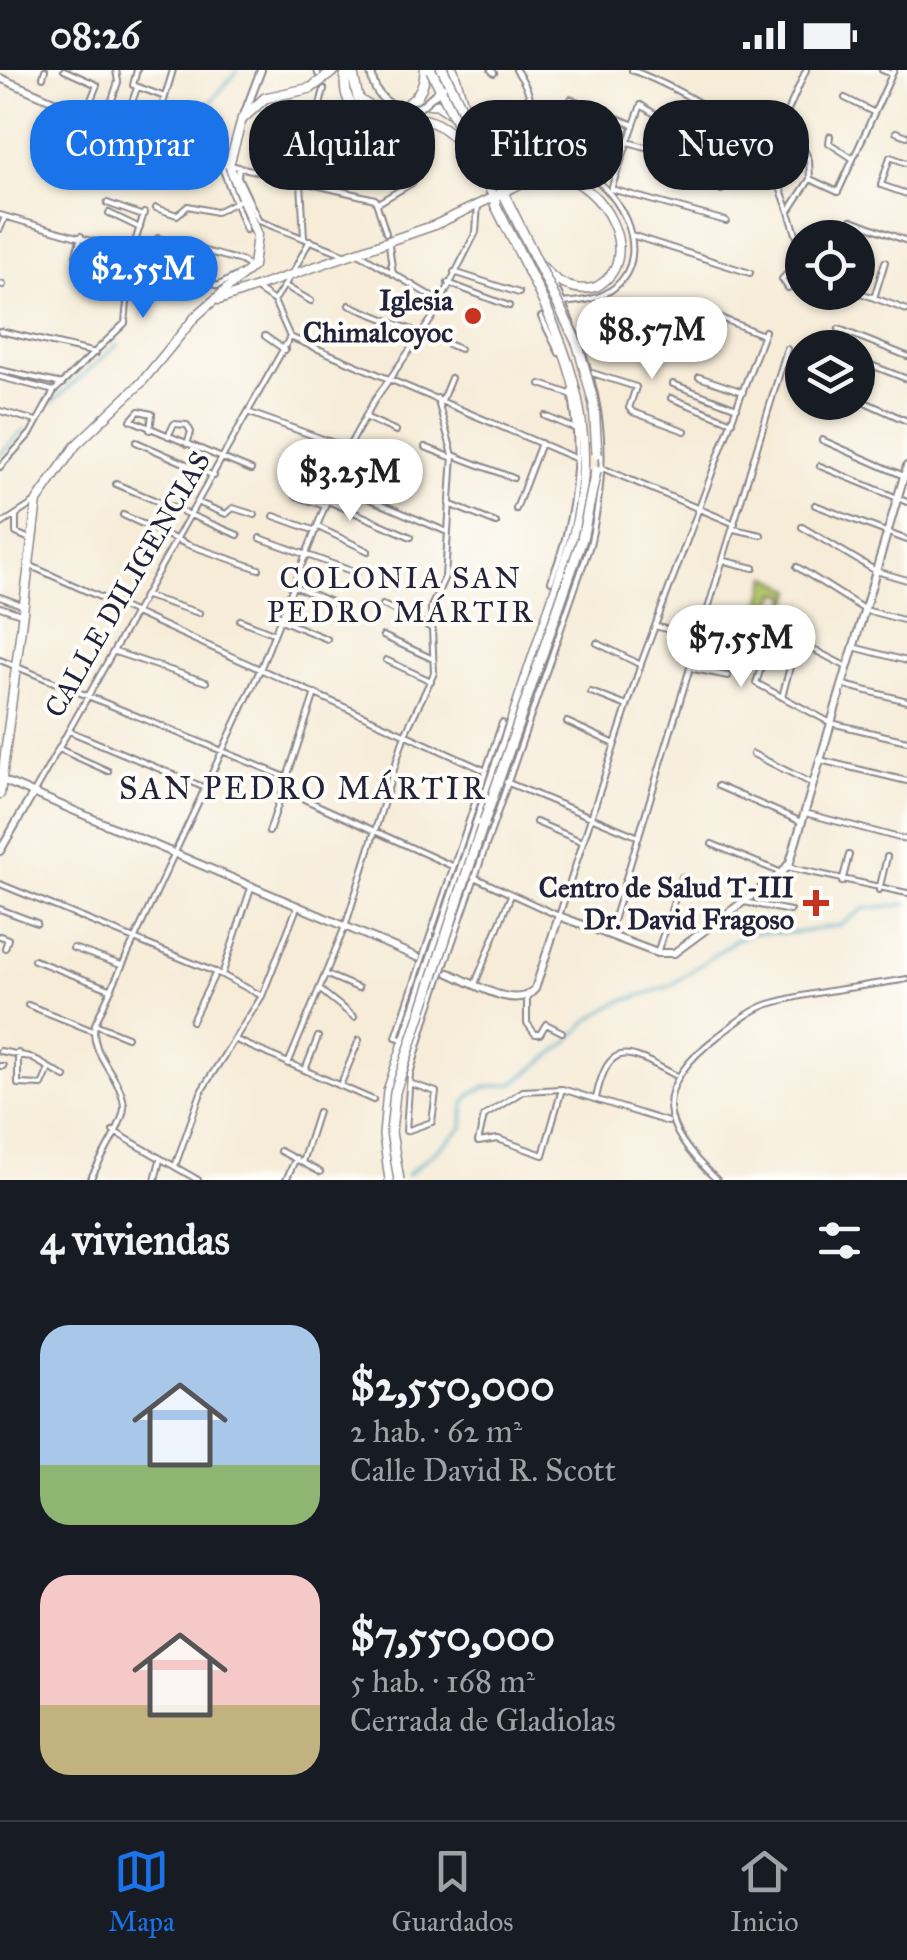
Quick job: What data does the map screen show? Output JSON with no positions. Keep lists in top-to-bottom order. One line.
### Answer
{"streets":{"street":["CALLE DILIGENCIAS"]},"districts":["COLONIA SAN PEDRO MÁRTIR","SAN PEDRO MÁRTIR"],"places":{"other":["Iglesia Chimalcoyoc"],"health":["Centro de Salud T-III Dr. David Fragoso"]},"page":{"status":"08:26","chip":["Comprar","Alquilar","Filtros","Nuevo"],"price":["$2.55M","$8.57M","$3.25M","$7.55M"],"heading":"4 viviendas","list":[{"name":"$2,550,000","note":"2 hab. · 62 m² · Calle David R. Scott"},{"name":"$7,550,000","note":"5 hab. · 168 m² · Cerrada de Gladiolas"}],"tabs":["Mapa","Guardados","Inicio"]}}
